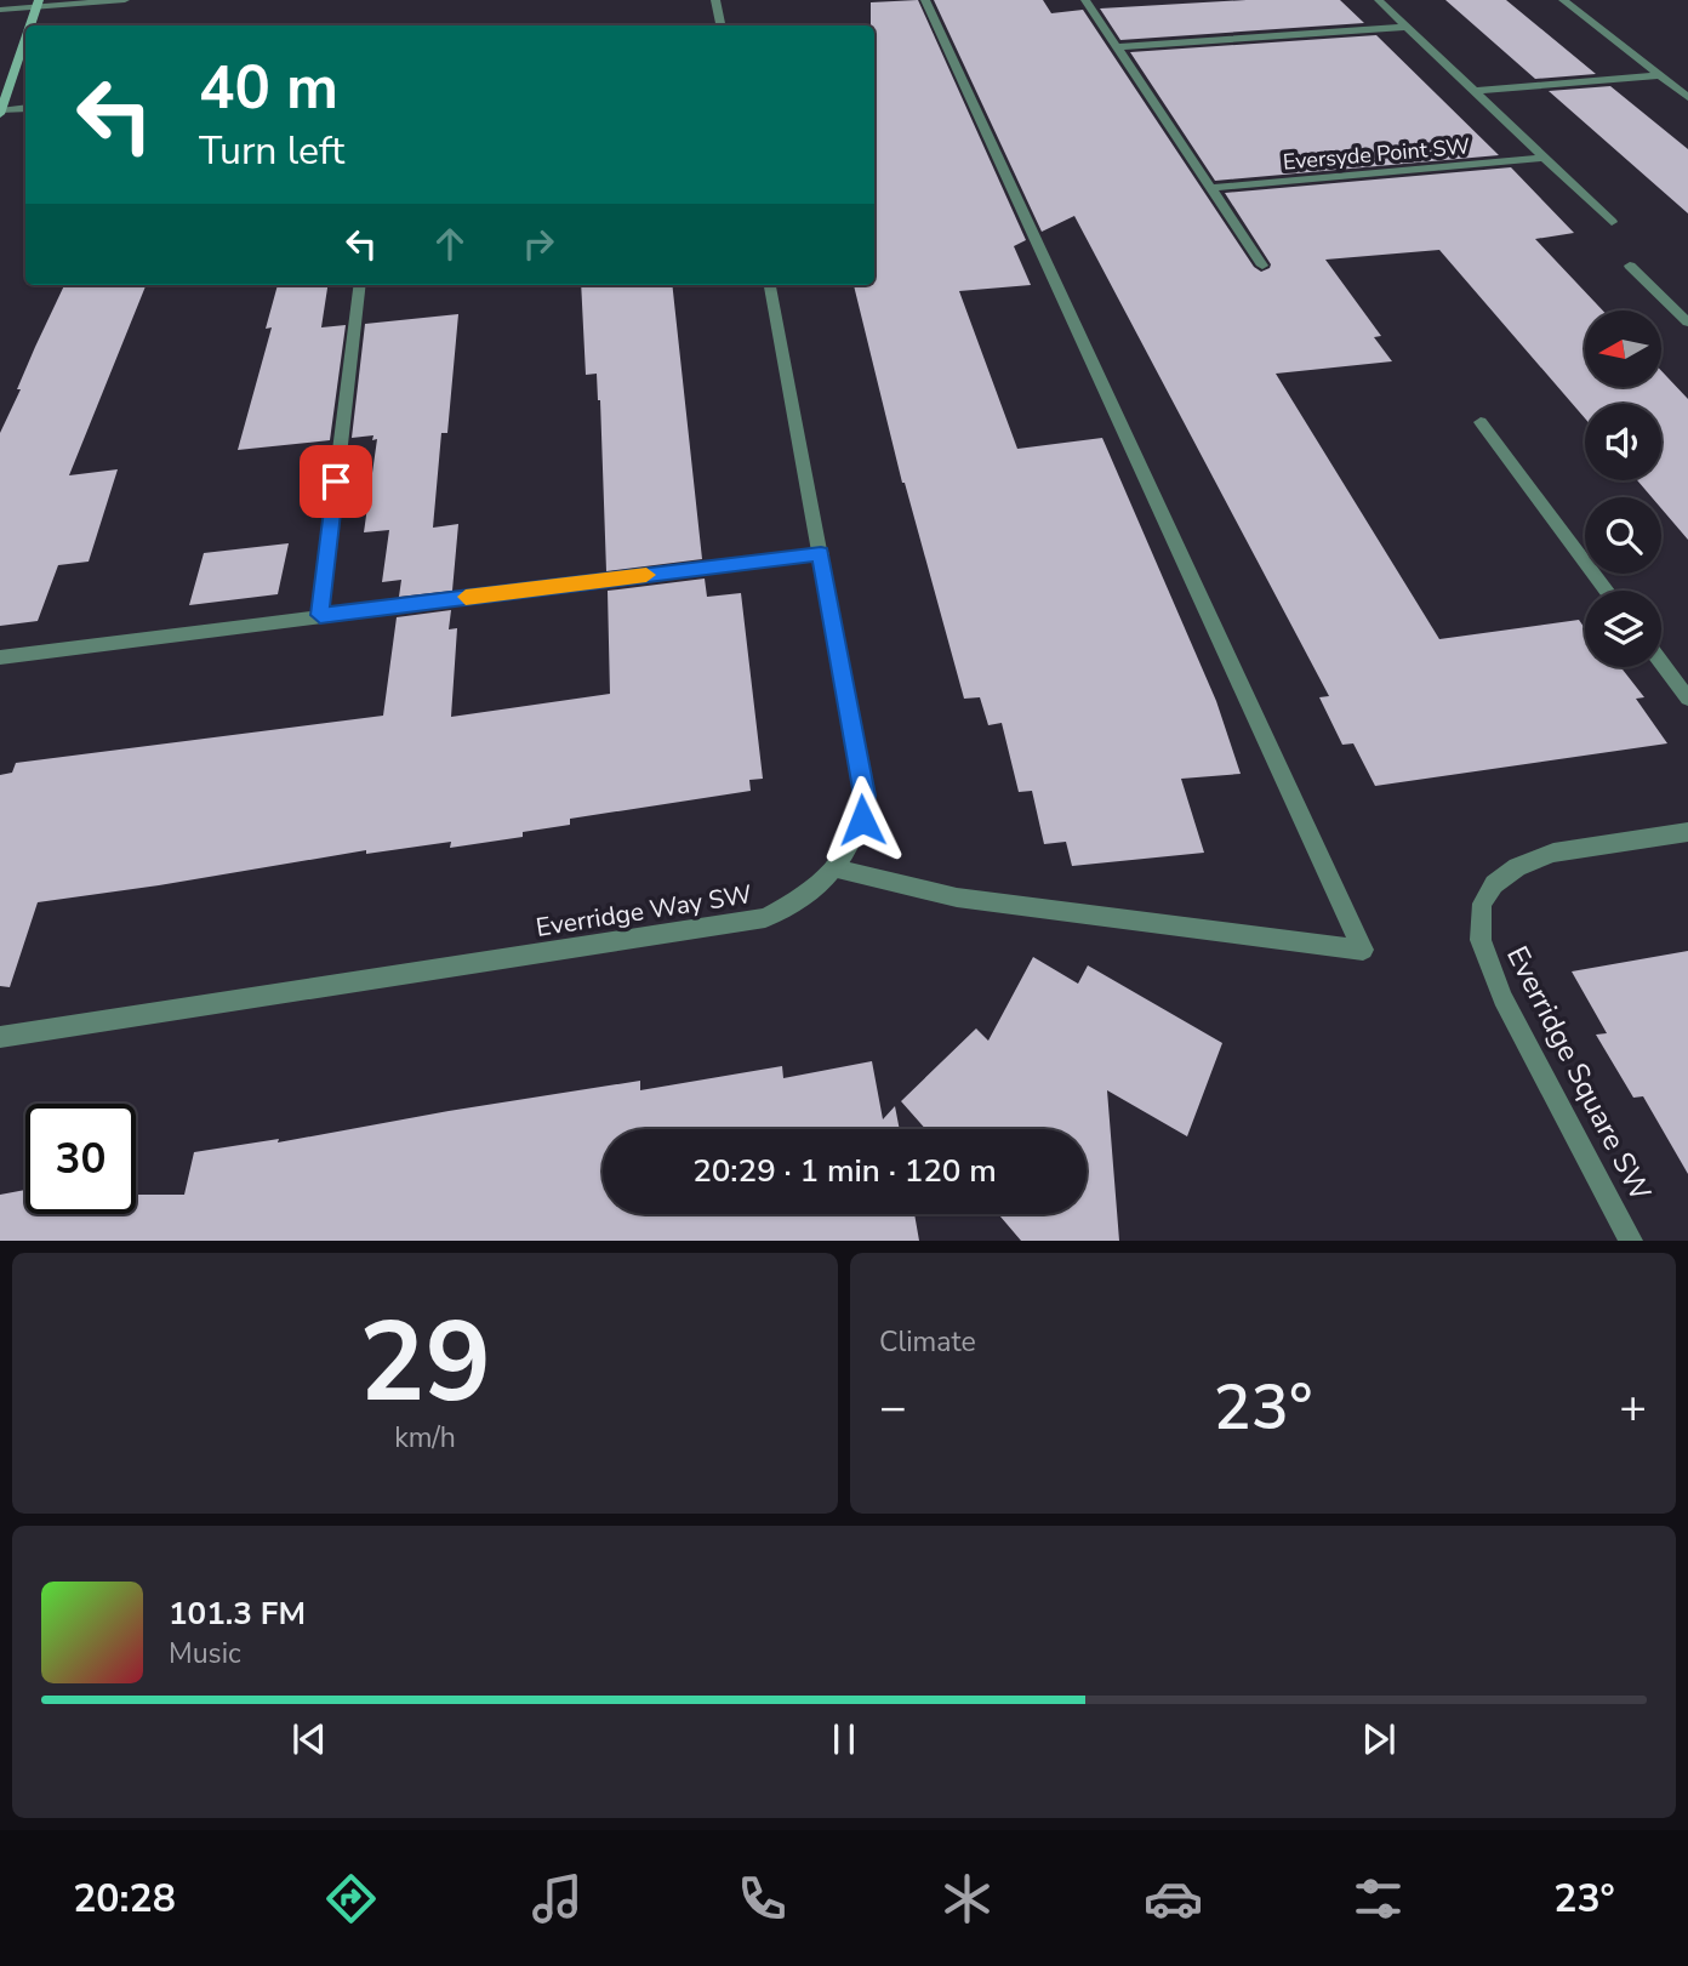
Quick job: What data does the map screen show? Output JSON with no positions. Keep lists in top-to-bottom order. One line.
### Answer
{"streets":{"street":["Eversyde Point SW","Everridge Way SW","Everridge Square SW"]},"north":"left","page":{"turn":["40 m","Turn left"],"limit":"30","trip":"20:29 · 1 min · 120 m","tile":[["29","km/h"],"Climate"],"heat":["−","23°","+"],"song":["101.3 FM","Music"],"tabs":["20:28","23°"]}}
